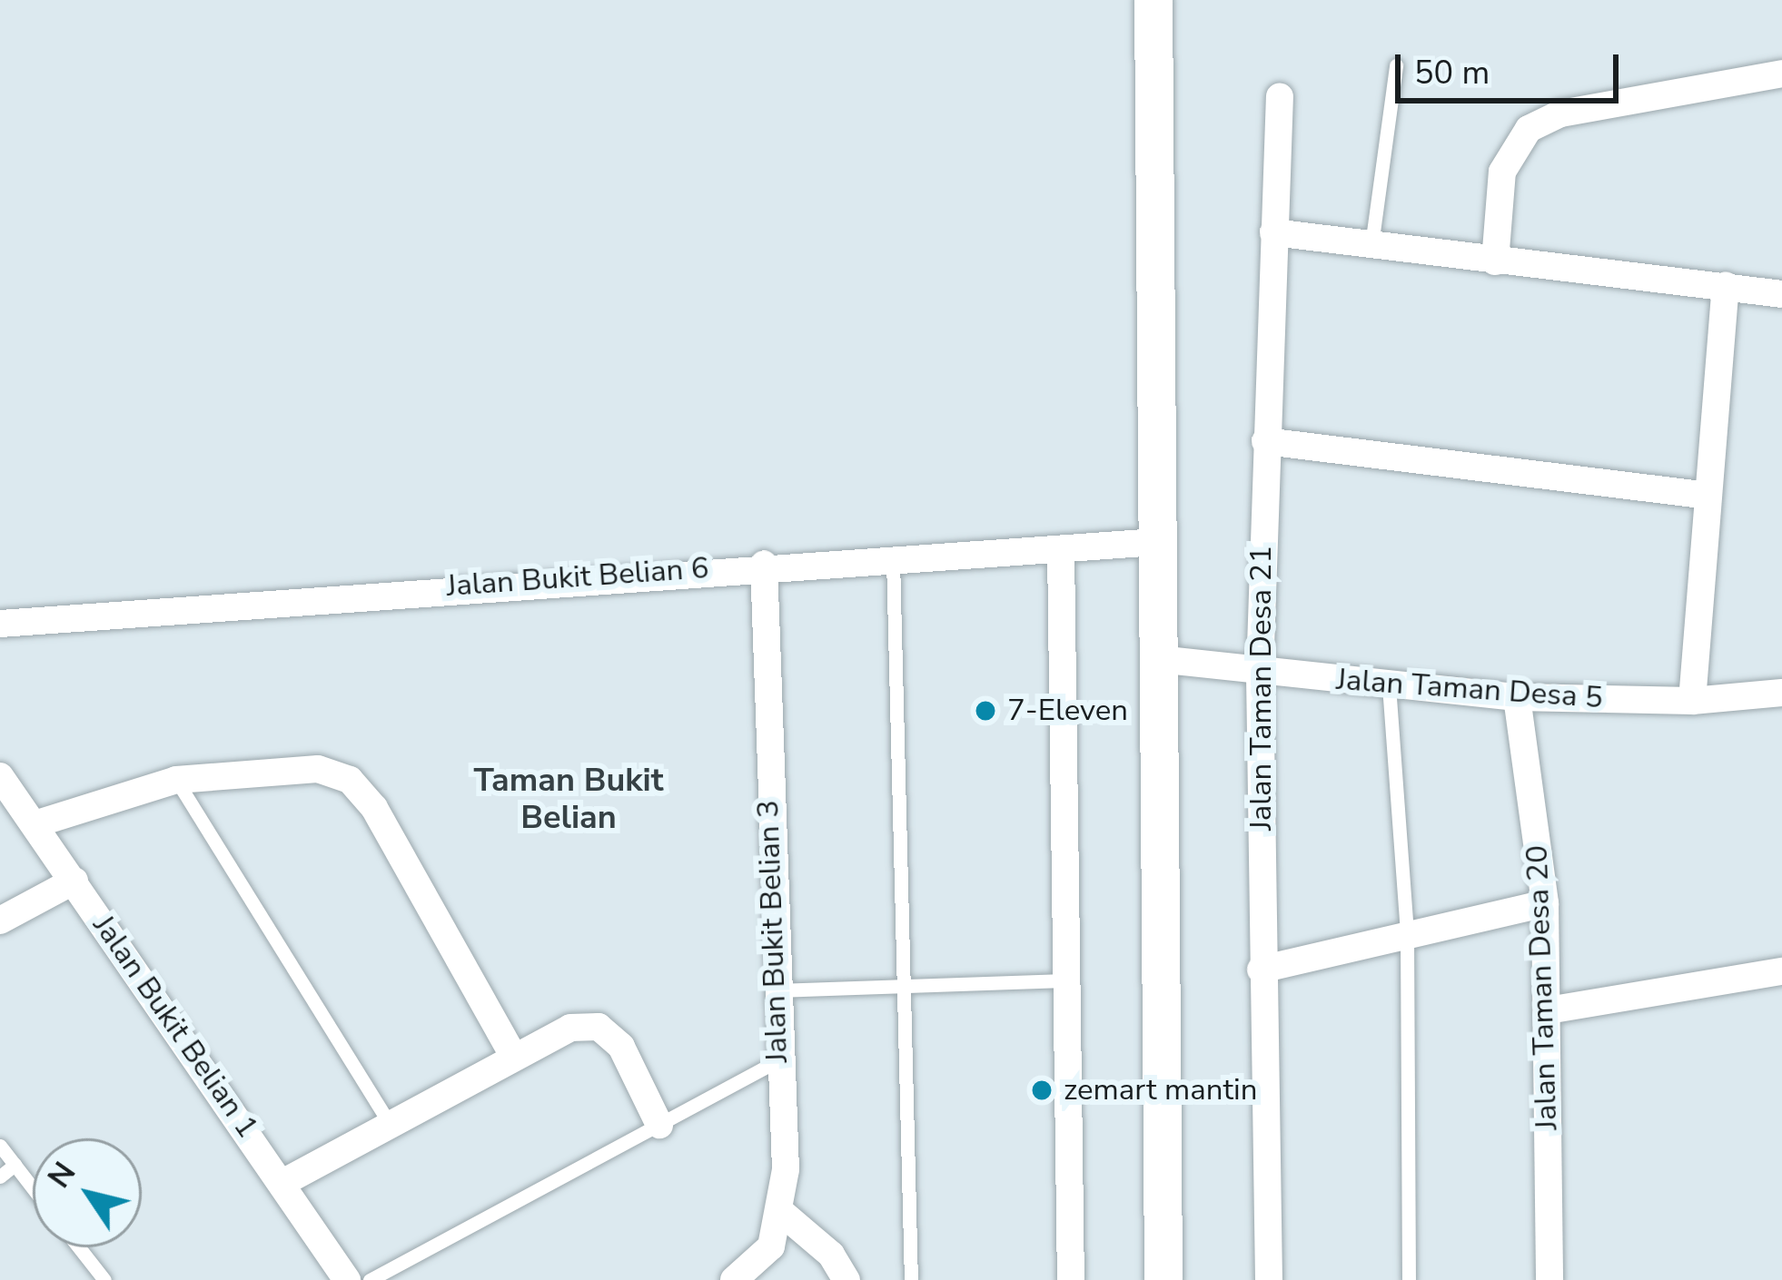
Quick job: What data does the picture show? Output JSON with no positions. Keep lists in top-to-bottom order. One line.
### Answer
{"streets":{"street":["Jalan Bukit Belian 6","Jalan Taman Desa 21","Jalan Taman Desa 5","Jalan Bukit Belian 3","Jalan Taman Desa 20","Jalan Bukit Belian 1"]},"crossings":[["Jalan Bukit Belian 6","Jalan Bukit Belian 3"],["Jalan Taman Desa 21","Jalan Taman Desa 5"],["Jalan Taman Desa 5","Jalan Taman Desa 20"]],"districts":["Taman Bukit Belian"],"places":["7-Eleven","zemart mantin"],"scale_bar":"50 m","north":"top left"}
